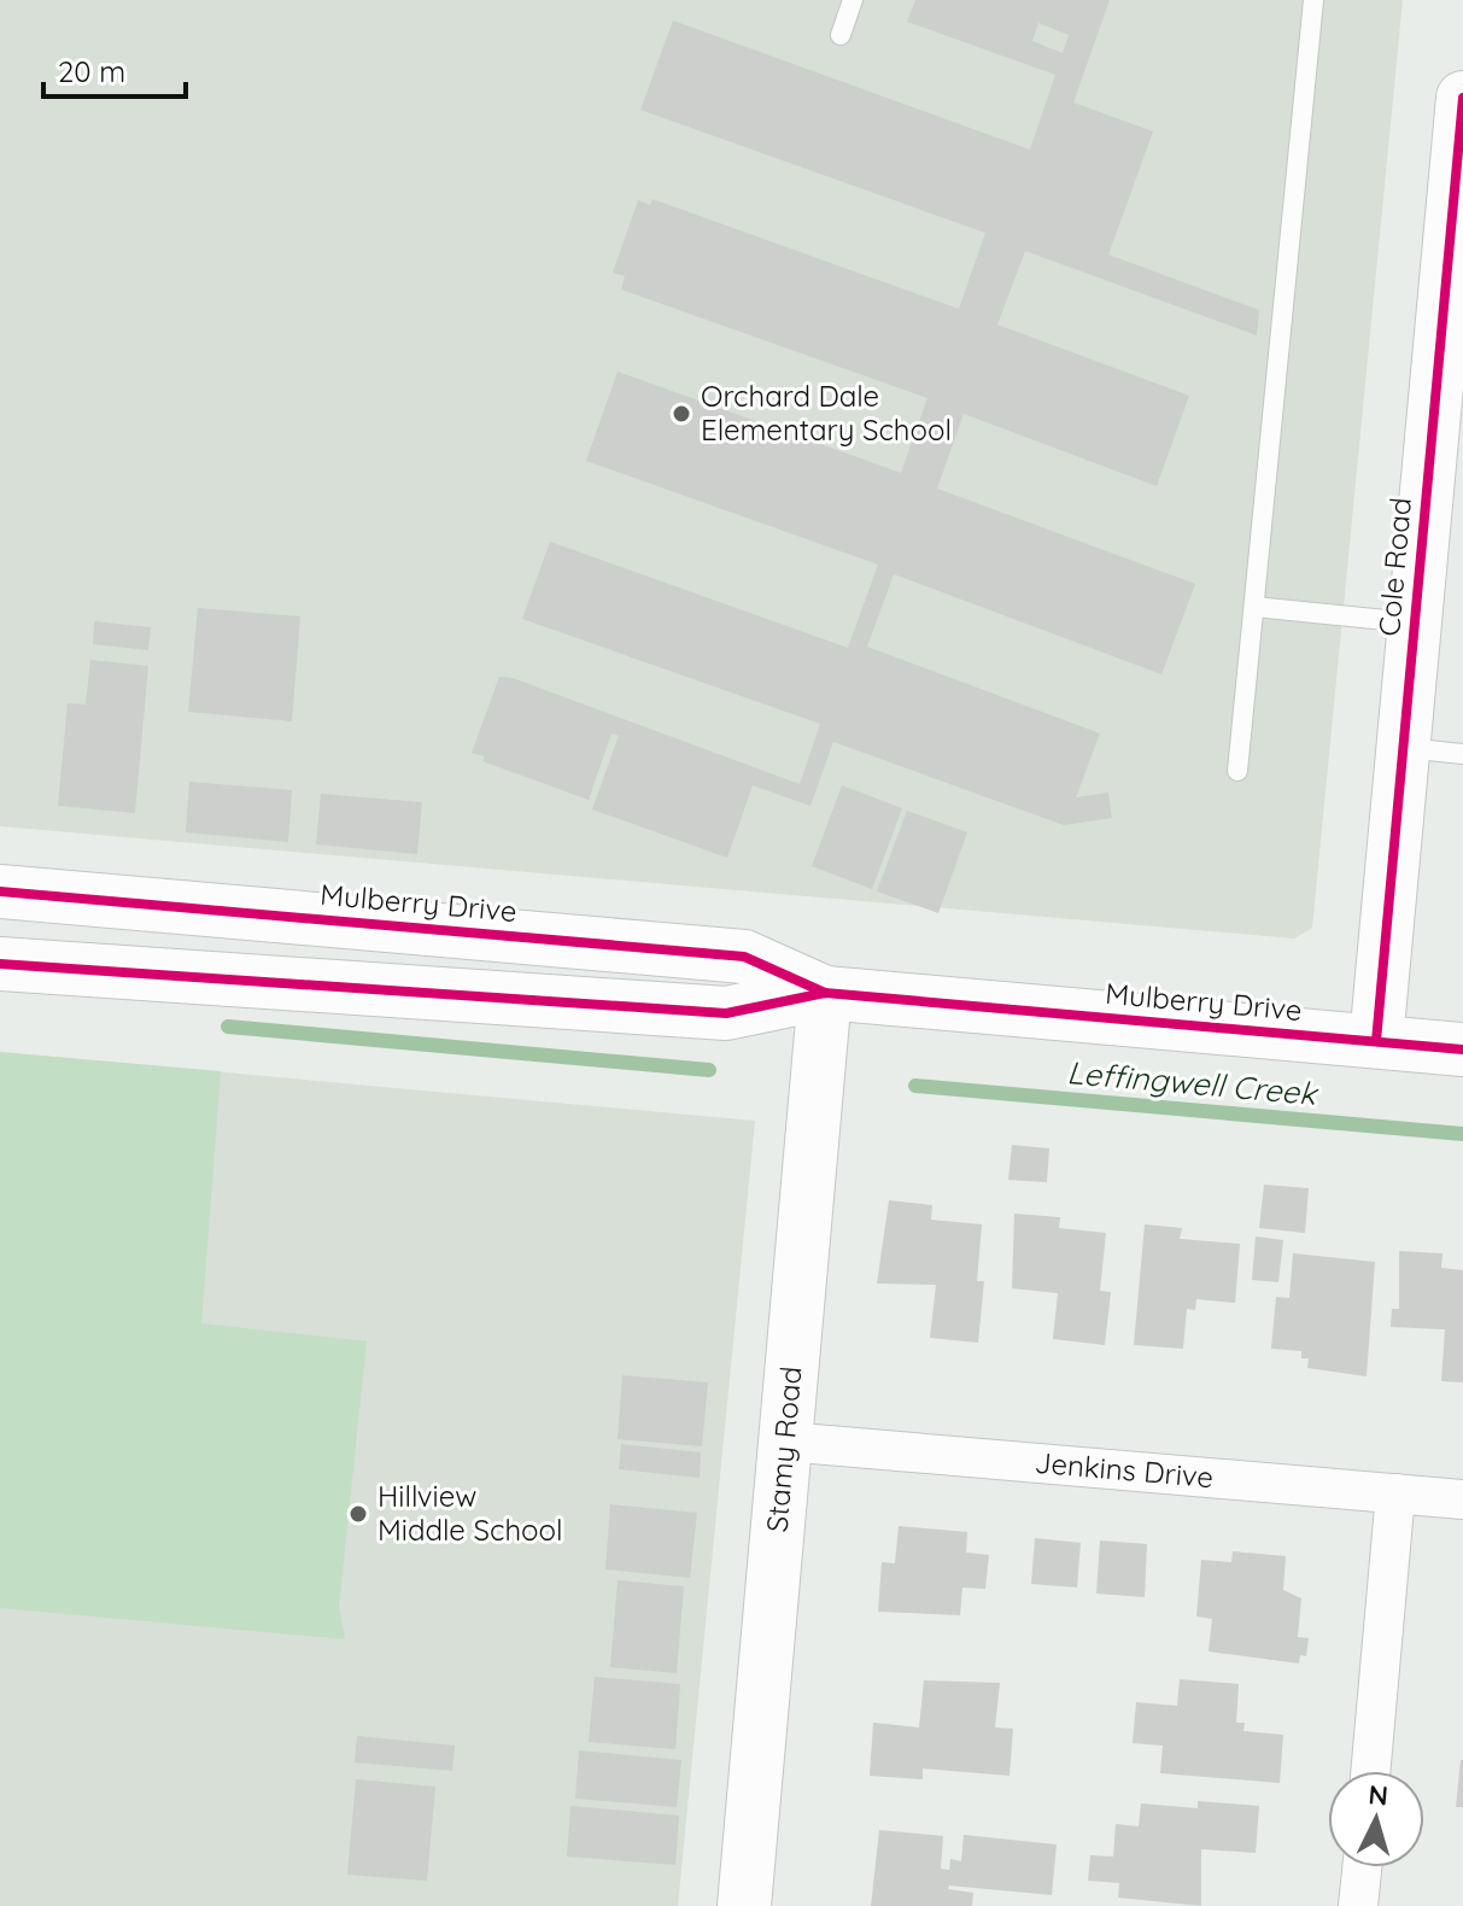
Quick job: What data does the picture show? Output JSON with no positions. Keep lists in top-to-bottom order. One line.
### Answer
{"streets":{"street":["Cole Road","Mulberry Drive","Stamy Road","Jenkins Drive"]},"crossings":[["Cole Road","Mulberry Drive"],["Mulberry Drive","Stamy Road"],["Stamy Road","Jenkins Drive"]],"water":["Leffingwell Creek"],"places":["Orchard Dale Elementary School","Hillview Middle School"],"scale_bar":"20 m","north":"top"}
